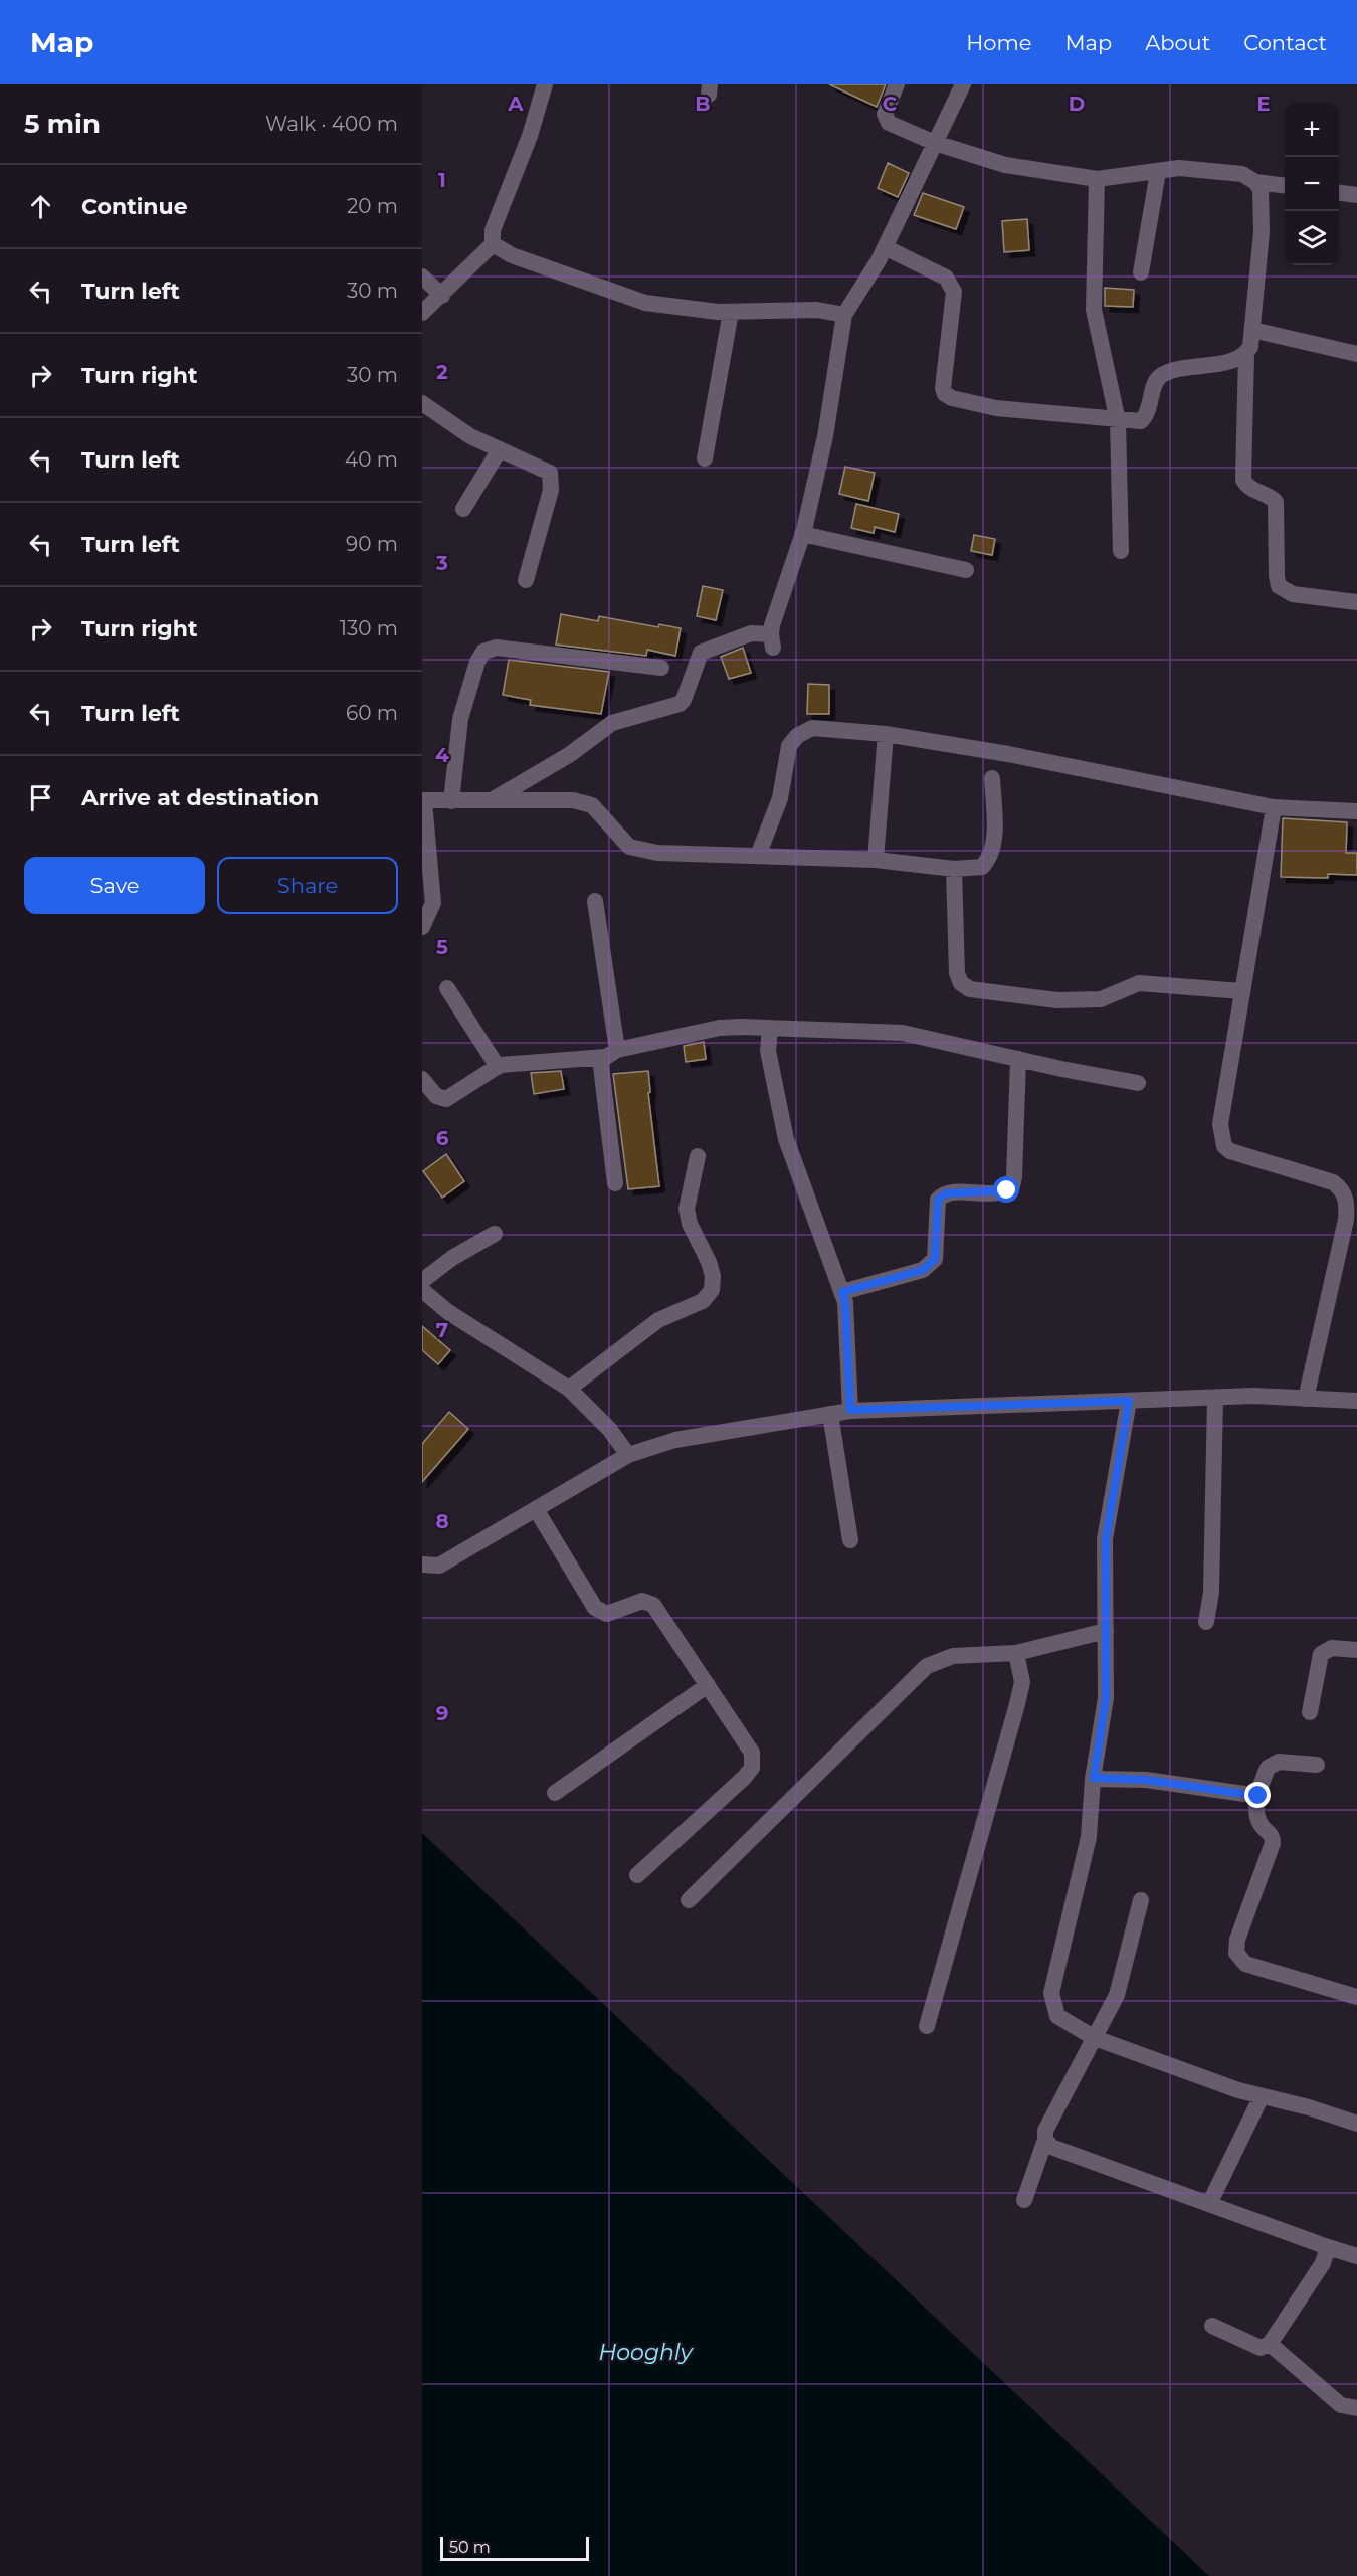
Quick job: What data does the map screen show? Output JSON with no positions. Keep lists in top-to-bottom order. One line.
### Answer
{"water":["Hooghly"],"scale_bar":"50 m","page":{"header":"Map","nav":["Home","Map","About","Contact"],"heading":["5 min","Walk · 400 m"],"map_buttons":["+","−"],"list":[["Continue","20 m"],["Turn left","30 m"],["Turn right","30 m"],["Turn left","40 m"],["Turn left","90 m"],["Turn right","130 m"],["Turn left","60 m"],"Arrive at destination"],"buttons":["Save","Share"],"scale":"50 m"},"grid":{"columns":["A","B","C","D","E"],"rows":["1","2","3","4","5","6","7","8","9"]}}
